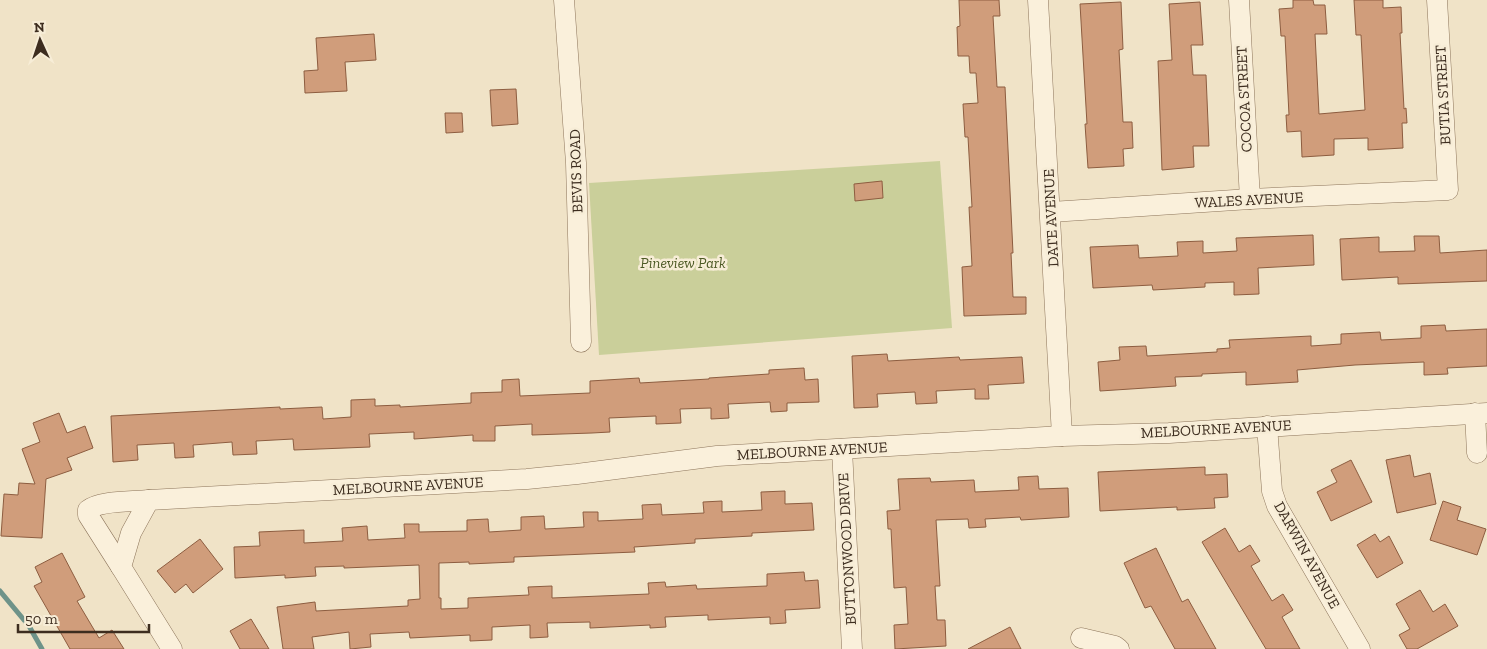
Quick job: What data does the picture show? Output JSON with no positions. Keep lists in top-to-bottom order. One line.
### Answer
{"streets":{"street":["BUTIA STREET","COCOA STREET","BEVIS ROAD","WALES AVENUE","DATE AVENUE","MELBOURNE AVENUE","BUTTONWOOD DRIVE","DARWIN AVENUE"]},"crossings":[["BUTIA STREET","WALES AVENUE"],["COCOA STREET","WALES AVENUE"],["WALES AVENUE","DATE AVENUE"],["DATE AVENUE","MELBOURNE AVENUE"],["MELBOURNE AVENUE","BUTTONWOOD DRIVE"],["MELBOURNE AVENUE","DARWIN AVENUE"]],"parks":["Pineview Park"],"scale_bar":"50 m","north":"top"}
